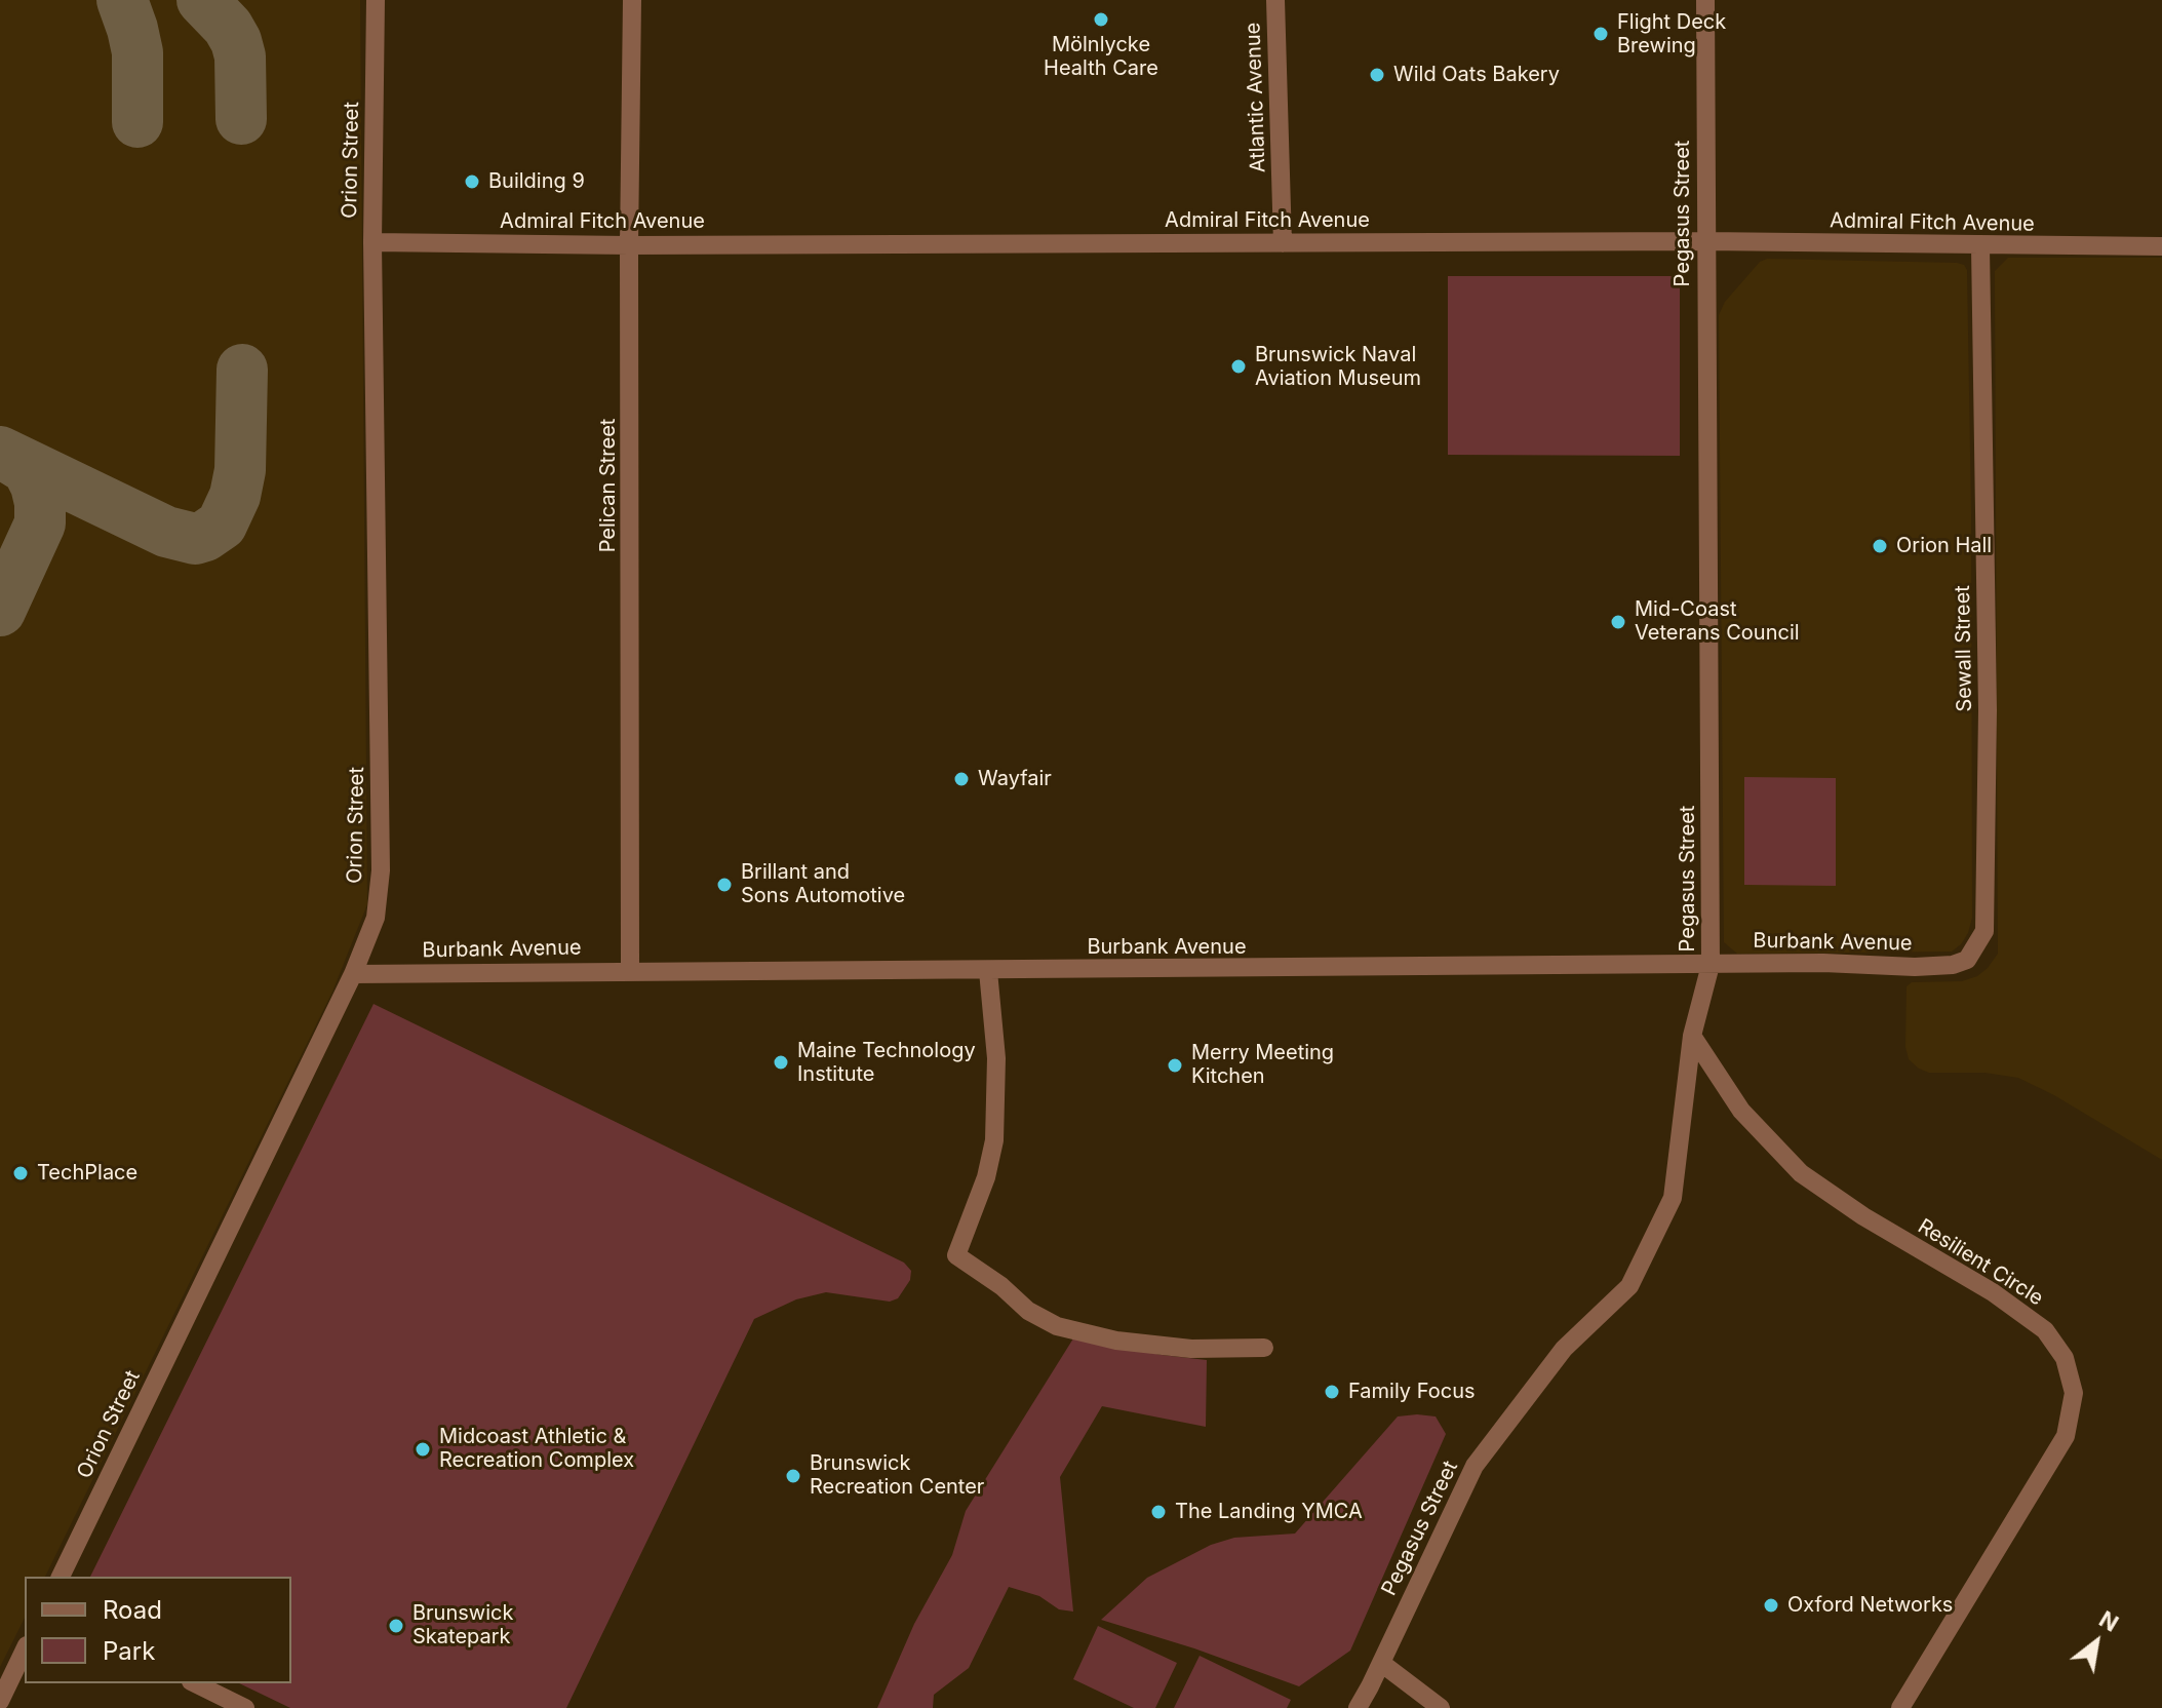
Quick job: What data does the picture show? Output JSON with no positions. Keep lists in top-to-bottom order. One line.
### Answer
{"streets":{"street":["Atlantic Avenue","Orion Street","Pegasus Street","Admiral Fitch Avenue","Pelican Street","Sewall Street","Burbank Avenue","Resilient Circle"]},"crossings":[["Atlantic Avenue","Admiral Fitch Avenue"],["Orion Street","Admiral Fitch Avenue"],["Orion Street","Burbank Avenue"],["Pegasus Street","Admiral Fitch Avenue"],["Pegasus Street","Burbank Avenue"],["Pegasus Street","Resilient Circle"],["Admiral Fitch Avenue","Pelican Street"],["Admiral Fitch Avenue","Sewall Street"],["Pelican Street","Burbank Avenue"],["Sewall Street","Burbank Avenue"]],"places":["Mölnlycke Health Care","Flight Deck Brewing","Wild Oats Bakery","Building 9","Brunswick Naval Aviation Museum","Orion Hall","Mid-Coast Veterans Council","Wayfair","Brillant and Sons Automotive","Maine Technology Institute","Merry Meeting Kitchen","TechPlace","Family Focus","Midcoast Athletic & Recreation Complex","Brunswick Recreation Center","The Landing YMCA","Oxford Networks","Brunswick Skatepark"],"legend":["Road","Park"],"north":"top right"}
